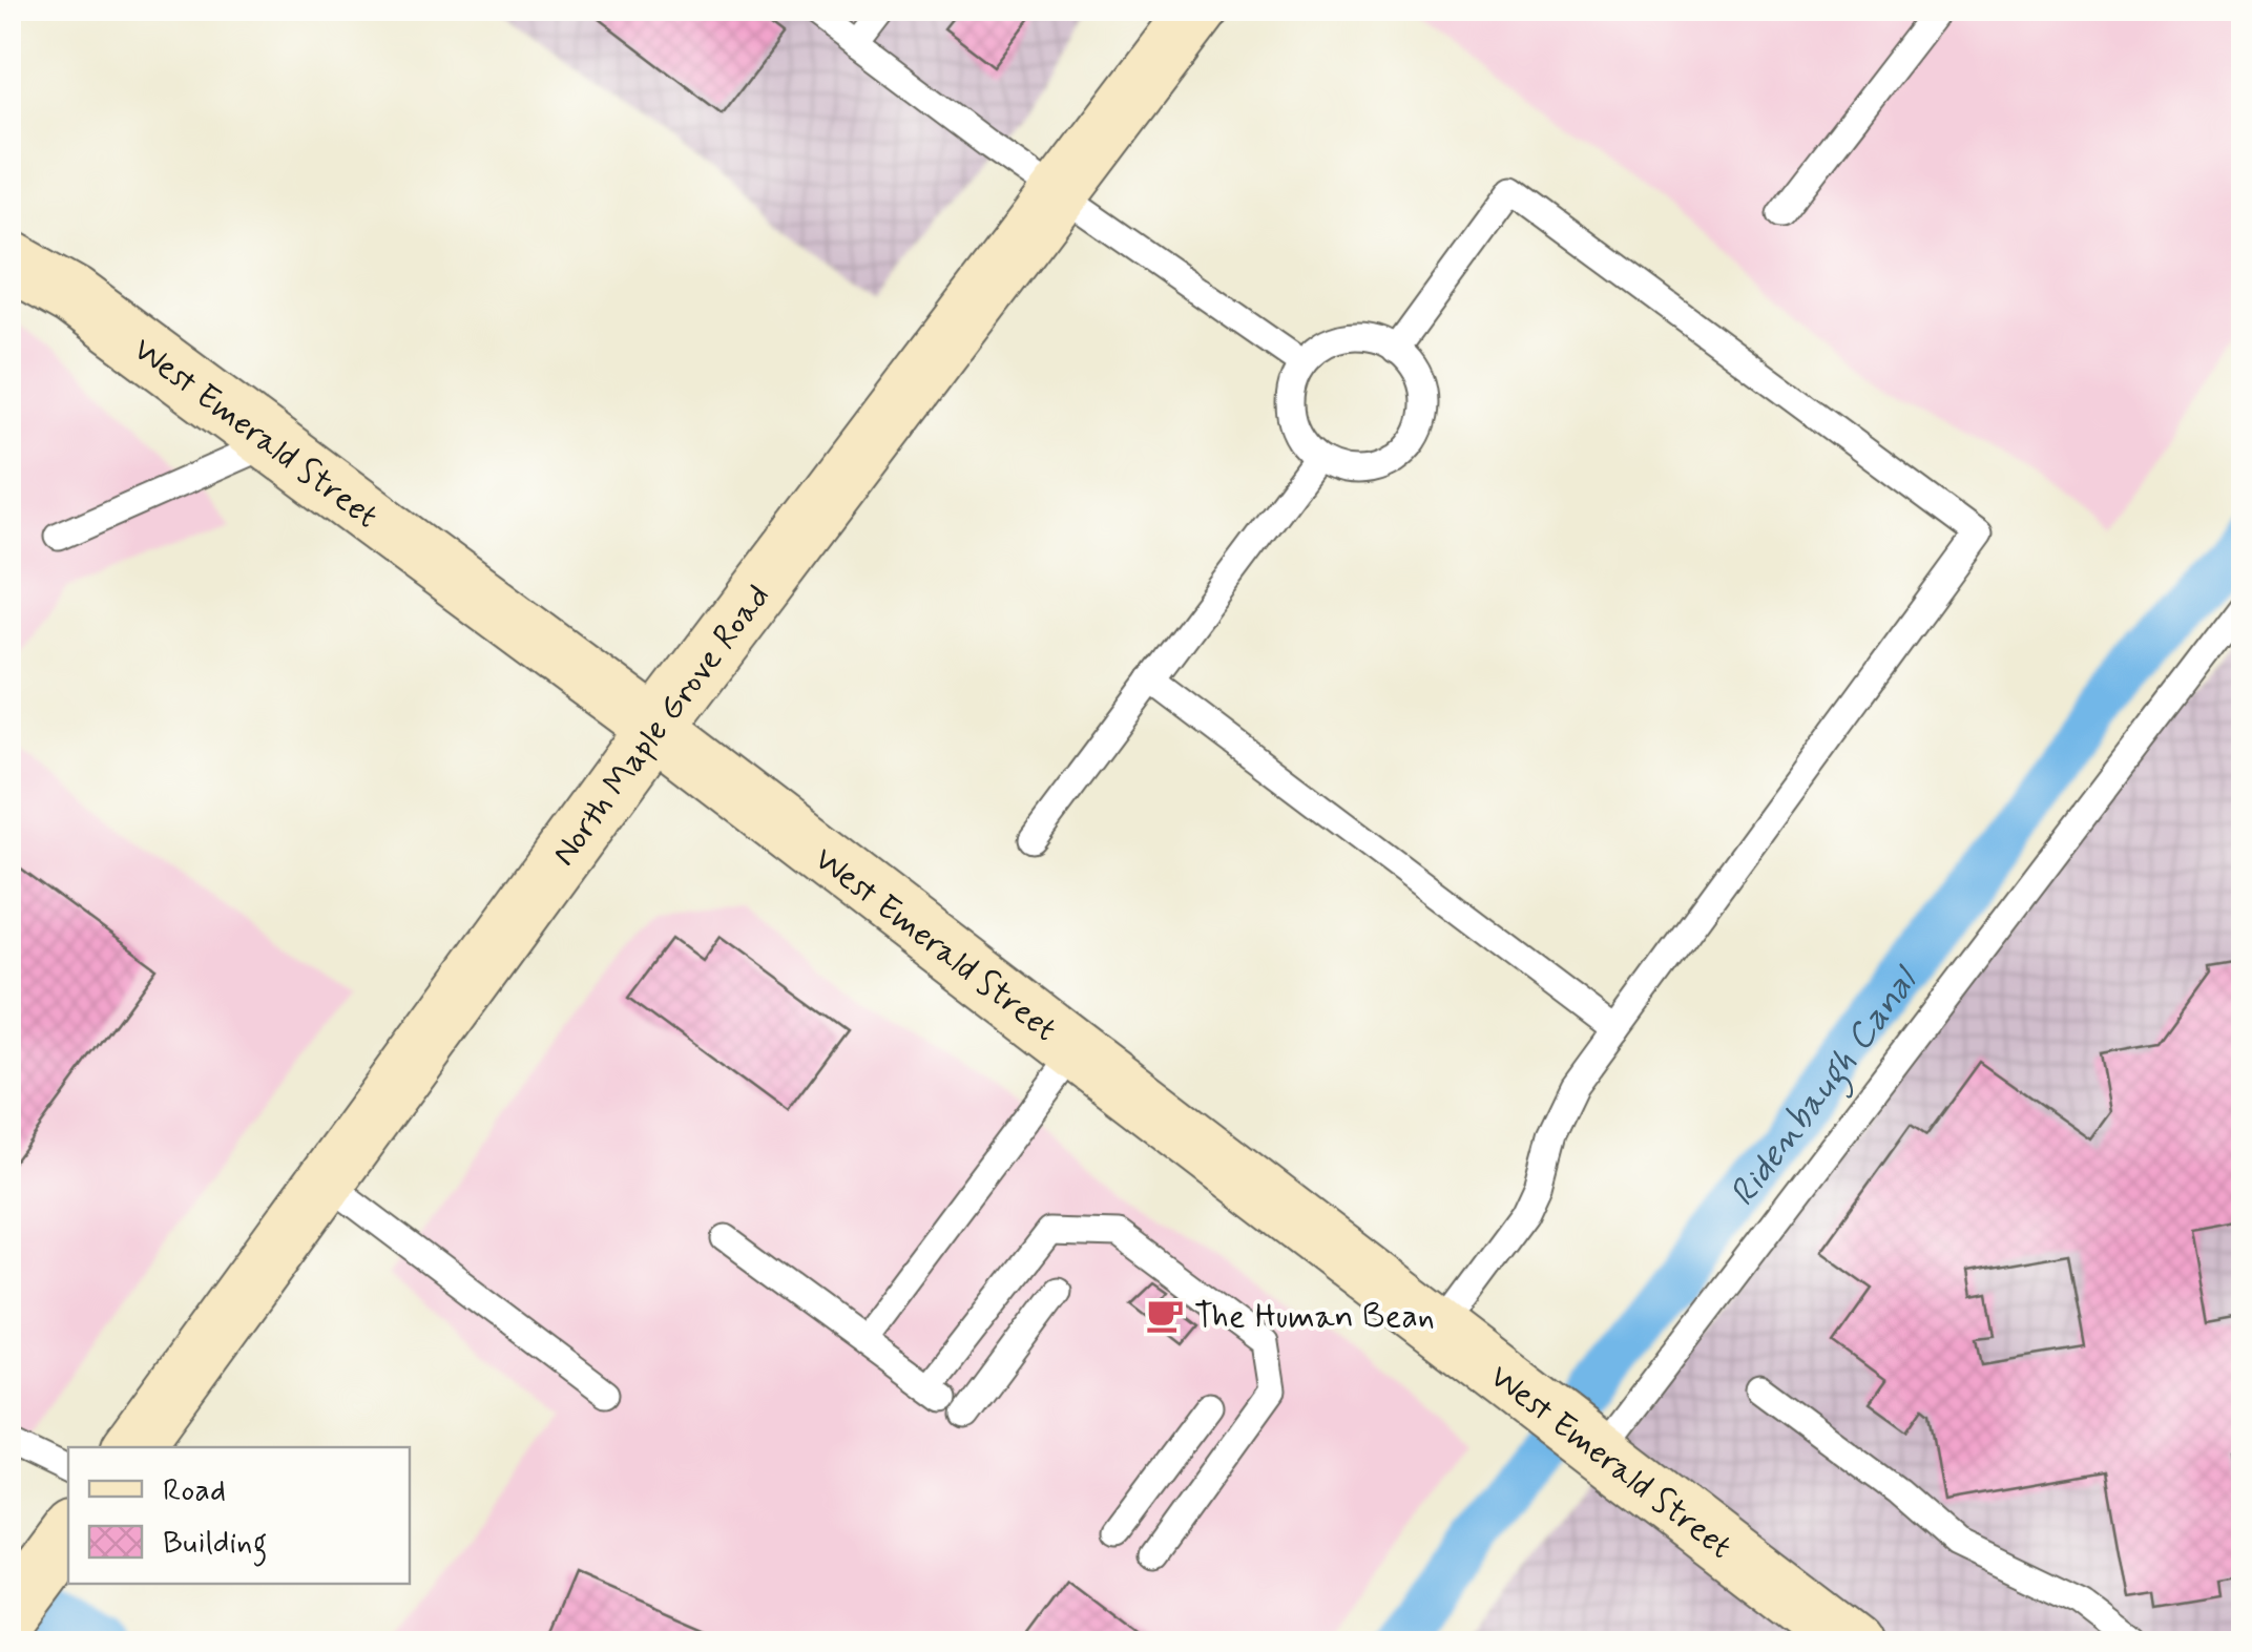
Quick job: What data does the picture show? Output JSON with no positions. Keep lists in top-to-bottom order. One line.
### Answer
{"streets":{"main road":["West Emerald Street","North Maple Grove Road"]},"crossings":[["West Emerald Street","North Maple Grove Road"]],"water":["Ridenbaugh Canal"],"places":{"cafe":["The Human Bean"]},"legend":["Road","Building"]}
